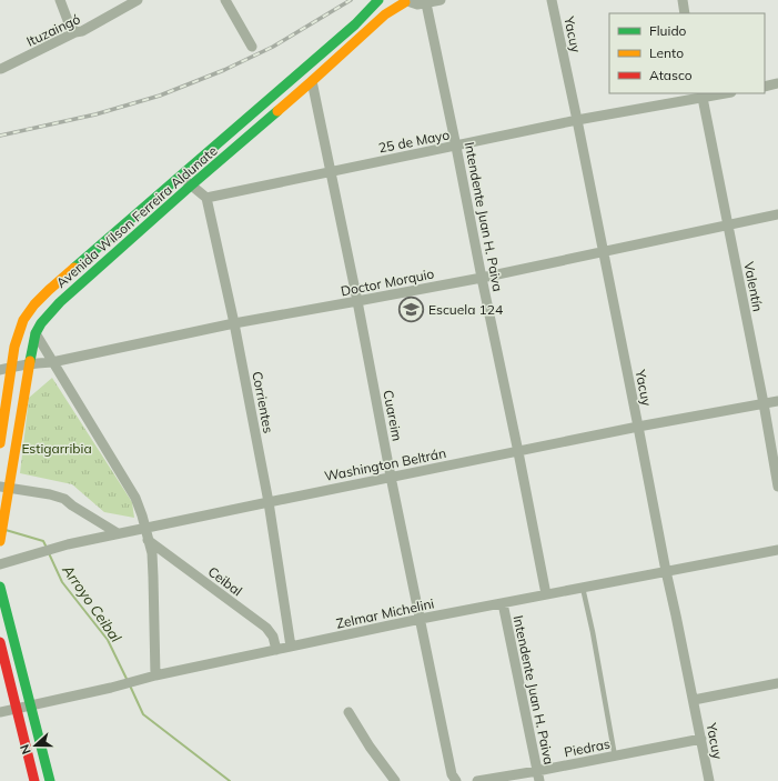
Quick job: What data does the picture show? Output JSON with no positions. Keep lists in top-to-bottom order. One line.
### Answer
{"streets":{"street":["Ituzaingó","Yacuy","25 de Mayo","Avenida Wilson Ferreira Aldunate","Intendente Juan H. Paiva","Doctor Morquio","Valentín","Corrientes","Cuareim","Washington Beltrán","Ceibal","Zelmar Michelini","Piedras"]},"crossings":[["Yacuy","25 de Mayo"],["Yacuy","Doctor Morquio"],["Yacuy","Washington Beltrán"],["Yacuy","Zelmar Michelini"],["Yacuy","Piedras"],["25 de Mayo","Intendente Juan H. Paiva"],["25 de Mayo","Valentín"],["25 de Mayo","Corrientes"],["25 de Mayo","Cuareim"],["Avenida Wilson Ferreira Aldunate","Doctor Morquio"],["Avenida Wilson Ferreira Aldunate","Cuareim"],["Intendente Juan H. Paiva","Doctor Morquio"],["Intendente Juan H. Paiva","Washington Beltrán"],["Intendente Juan H. Paiva","Zelmar Michelini"],["Intendente Juan H. Paiva","Piedras"],["Doctor Morquio","Valentín"],["Doctor Morquio","Corrientes"],["Doctor Morquio","Cuareim"],["Valentín","Washington Beltrán"],["Corrientes","Washington Beltrán"],["Corrientes","Zelmar Michelini"],["Cuareim","Washington Beltrán"],["Cuareim","Zelmar Michelini"],["Ceibal","Zelmar Michelini"]],"water":["Arroyo Ceibal"],"parks":["Estigarribia"],"places":{"school or university":["Escuela 124"]},"legend":["Fluido","Lento","Atasco"],"north":"left"}
